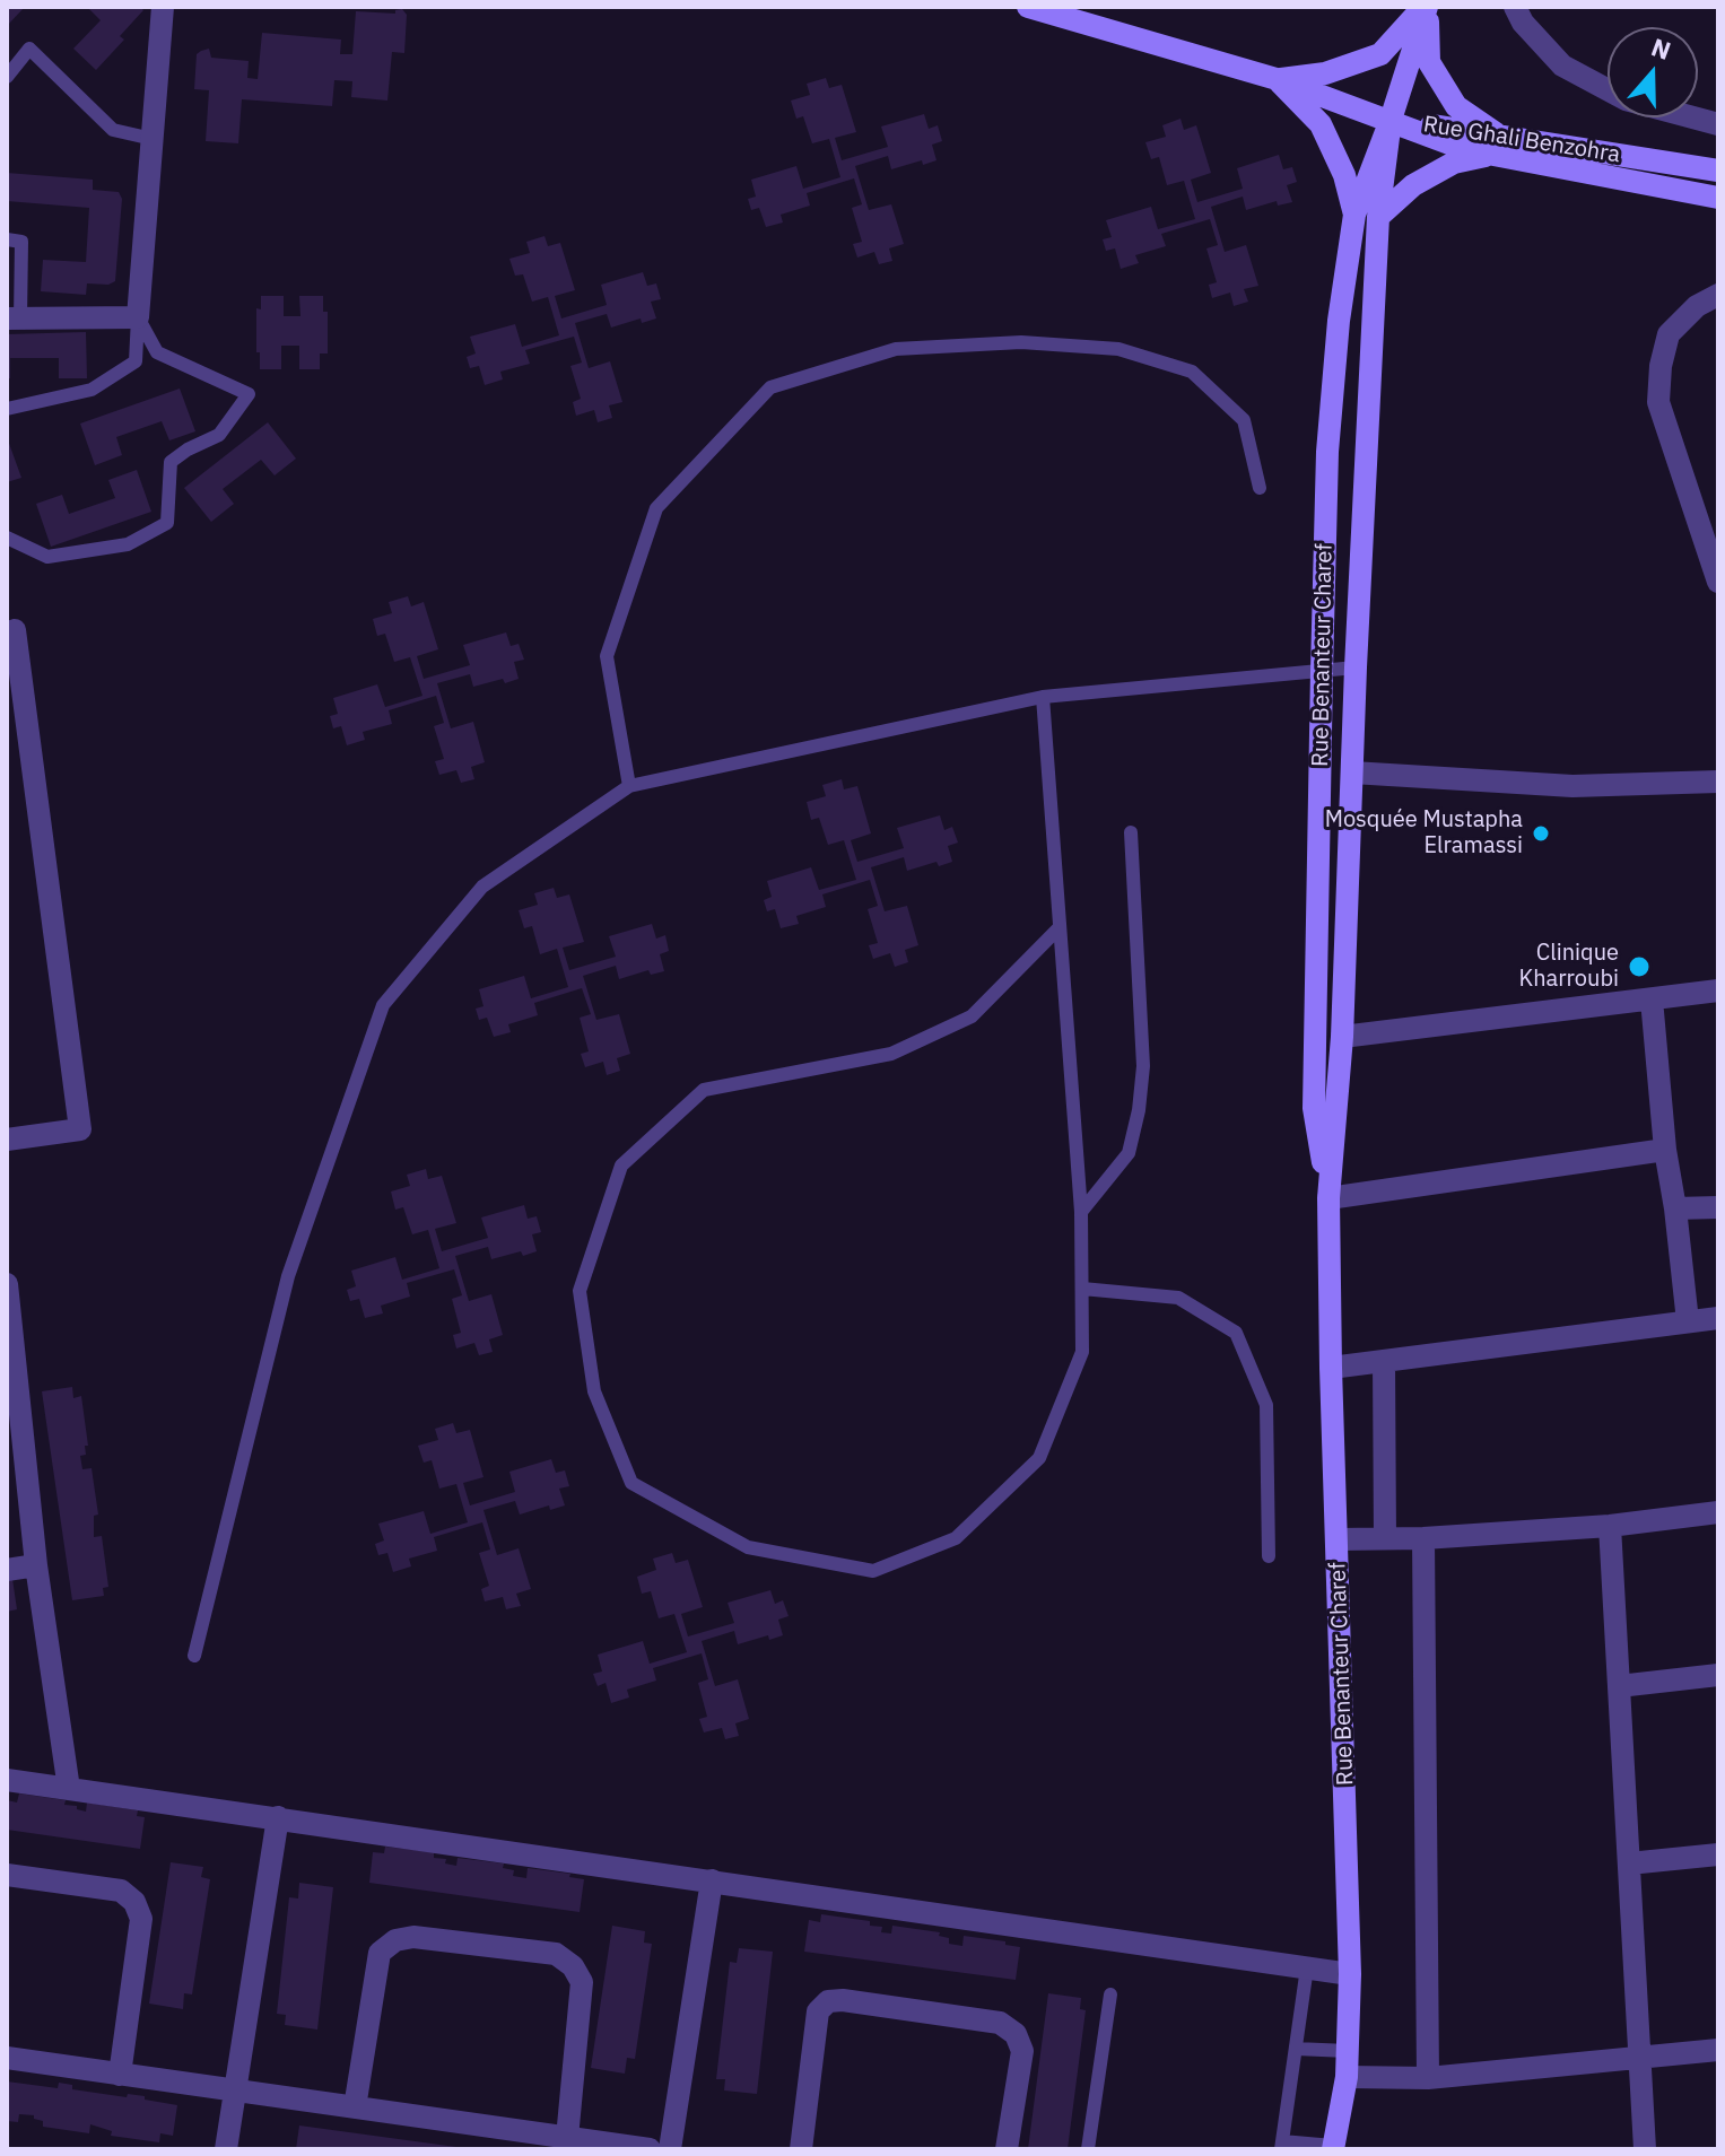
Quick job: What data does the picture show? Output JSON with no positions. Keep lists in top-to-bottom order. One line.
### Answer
{"streets":{"main road":["Rue Ghali Benzohra","Rue Benanteur Charef"]},"crossings":[["Rue Ghali Benzohra","Rue Benanteur Charef"]],"places":["Mosquée Mustapha Elramassi","Clinique Kharroubi"],"north":"top"}
